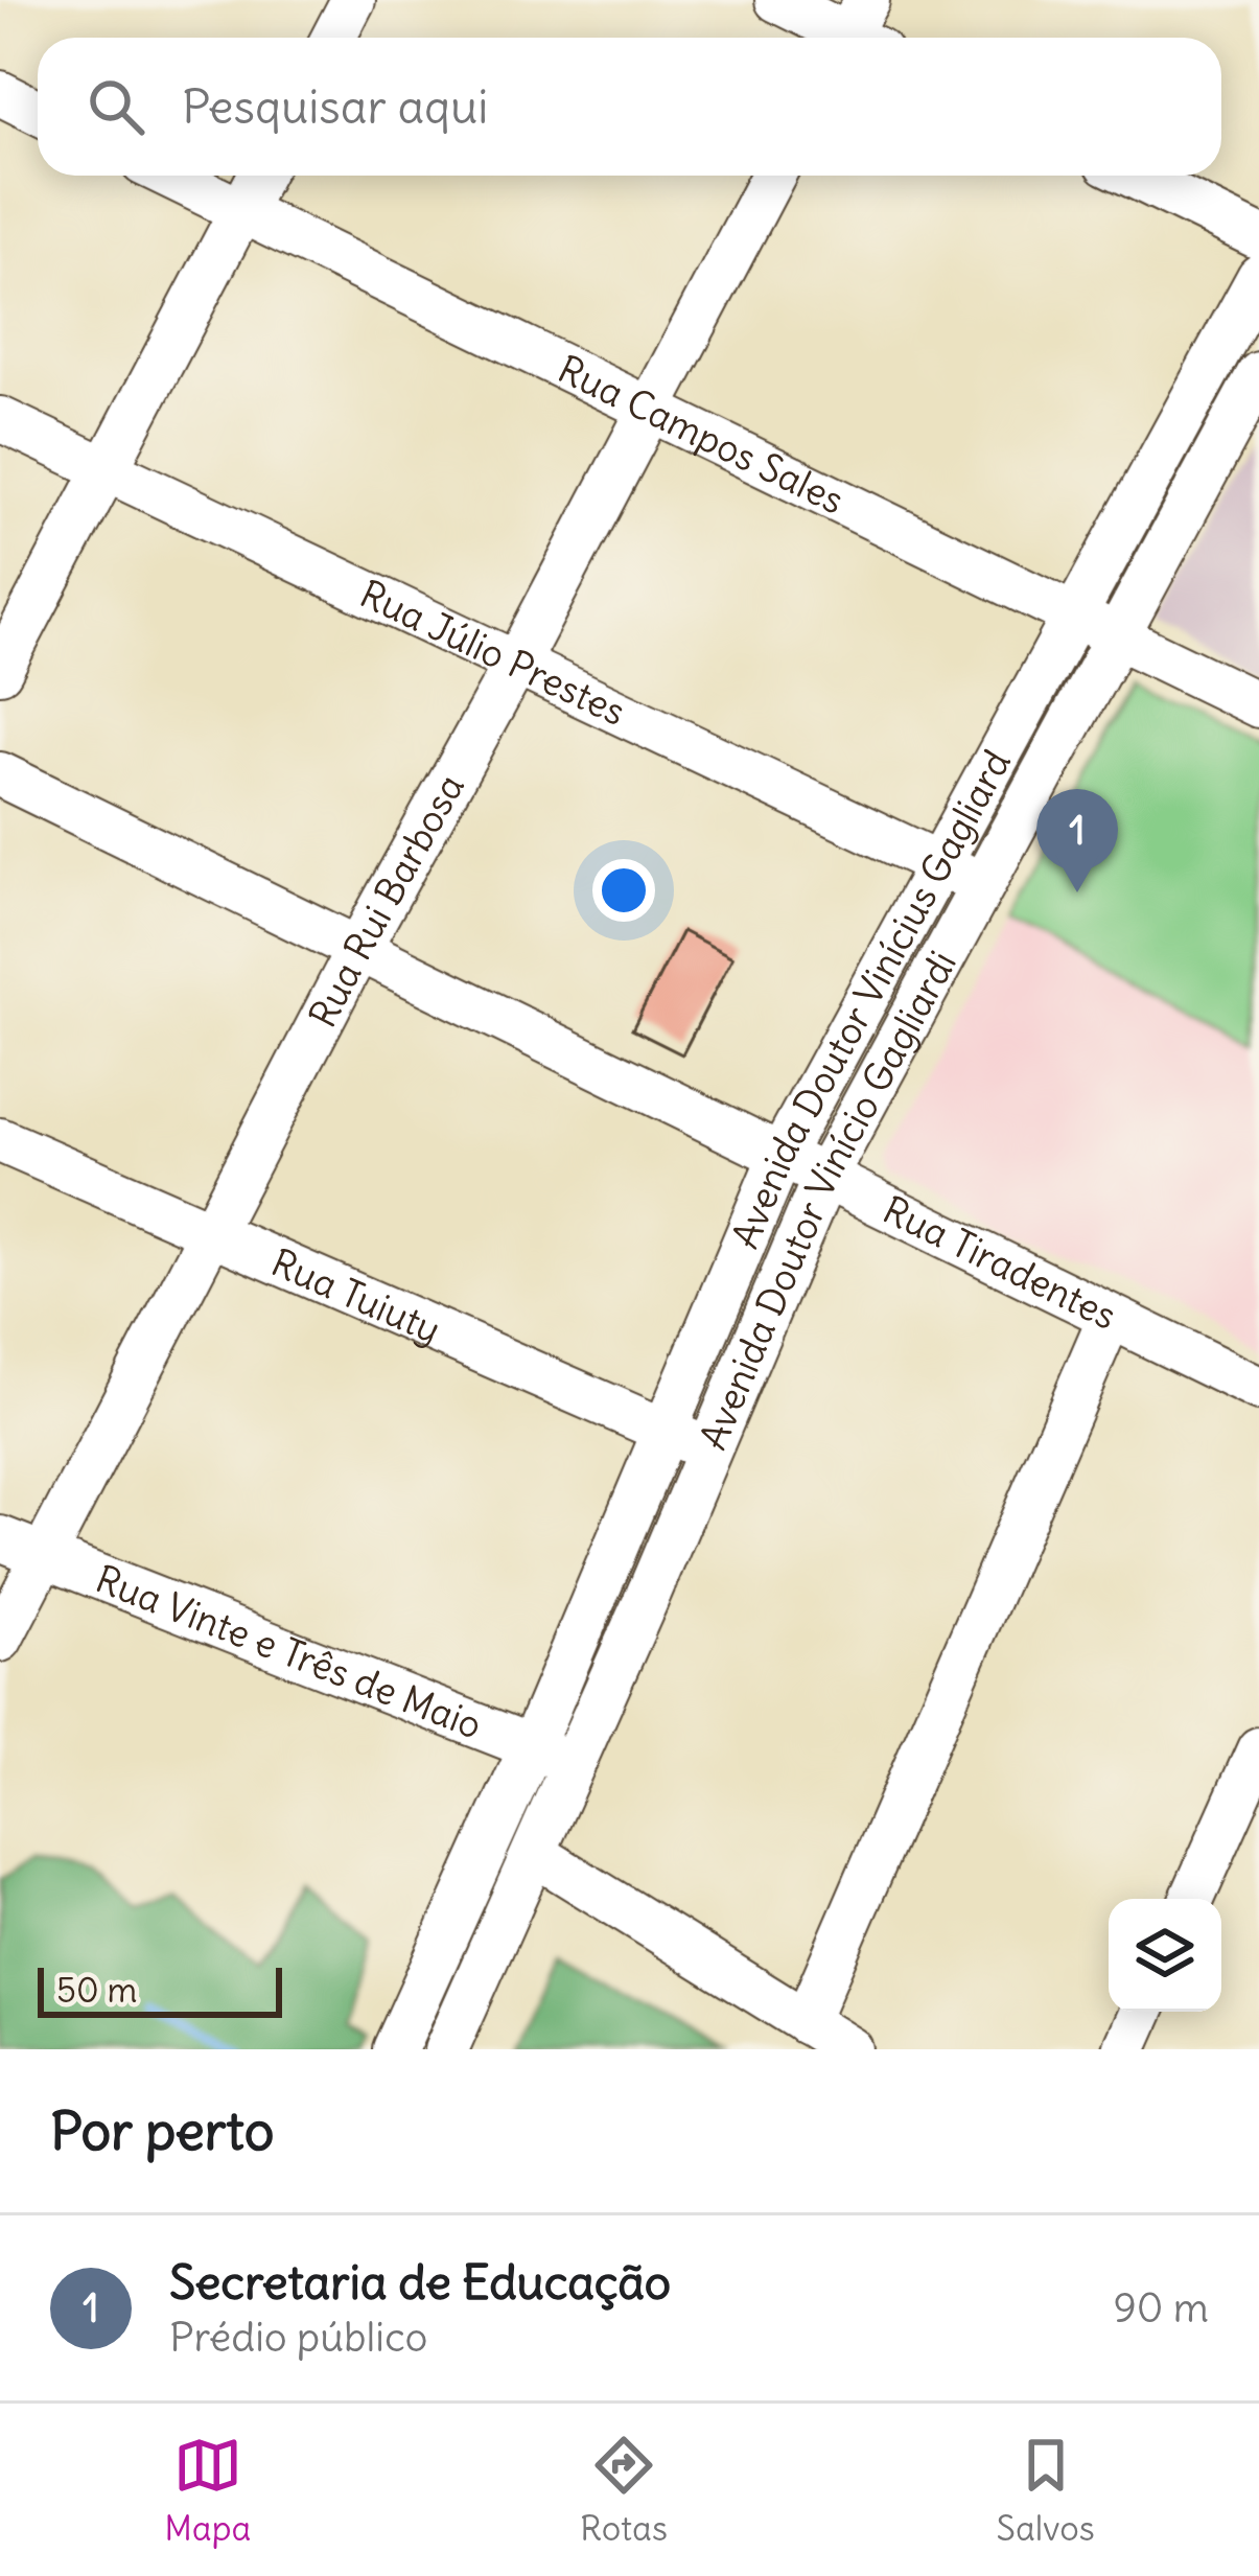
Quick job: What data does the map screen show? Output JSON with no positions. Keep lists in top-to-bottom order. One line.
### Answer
{"streets":{"street":["Rua Campos Sales","Rua Júlio Prestes","Rua Rui Barbosa","Avenida Doutor Vinícius Gagliard","Avenida Doutor Vinício Gagliardi","Rua Tiradentes","Rua Tuiuty","Rua Vinte e Três de Maio"]},"crossings":[["Rua Campos Sales","Rua Rui Barbosa"],["Rua Campos Sales","Avenida Doutor Vinícius Gagliard"],["Rua Campos Sales","Avenida Doutor Vinício Gagliardi"],["Rua Júlio Prestes","Rua Rui Barbosa"],["Rua Júlio Prestes","Avenida Doutor Vinícius Gagliard"],["Rua Júlio Prestes","Avenida Doutor Vinício Gagliardi"],["Rua Rui Barbosa","Rua Tiradentes"],["Rua Rui Barbosa","Rua Tuiuty"],["Rua Rui Barbosa","Rua Vinte e Três de Maio"],["Avenida Doutor Vinícius Gagliard","Rua Tiradentes"],["Avenida Doutor Vinícius Gagliard","Rua Tuiuty"],["Avenida Doutor Vinícius Gagliard","Rua Vinte e Três de Maio"],["Avenida Doutor Vinício Gagliardi","Rua Tiradentes"],["Avenida Doutor Vinício Gagliardi","Rua Tuiuty"],["Avenida Doutor Vinício Gagliardi","Rua Vinte e Três de Maio"]],"scale_bar":"50 m","page":{"search":"Pesquisar aqui","pins":"1","scale":"50 m","heading":"Por perto","list":[{"mark":"1","name":"Secretaria de Educação","note":"Prédio público","value":"90 m"}],"nav":["Mapa","Rotas","Salvos"]}}
